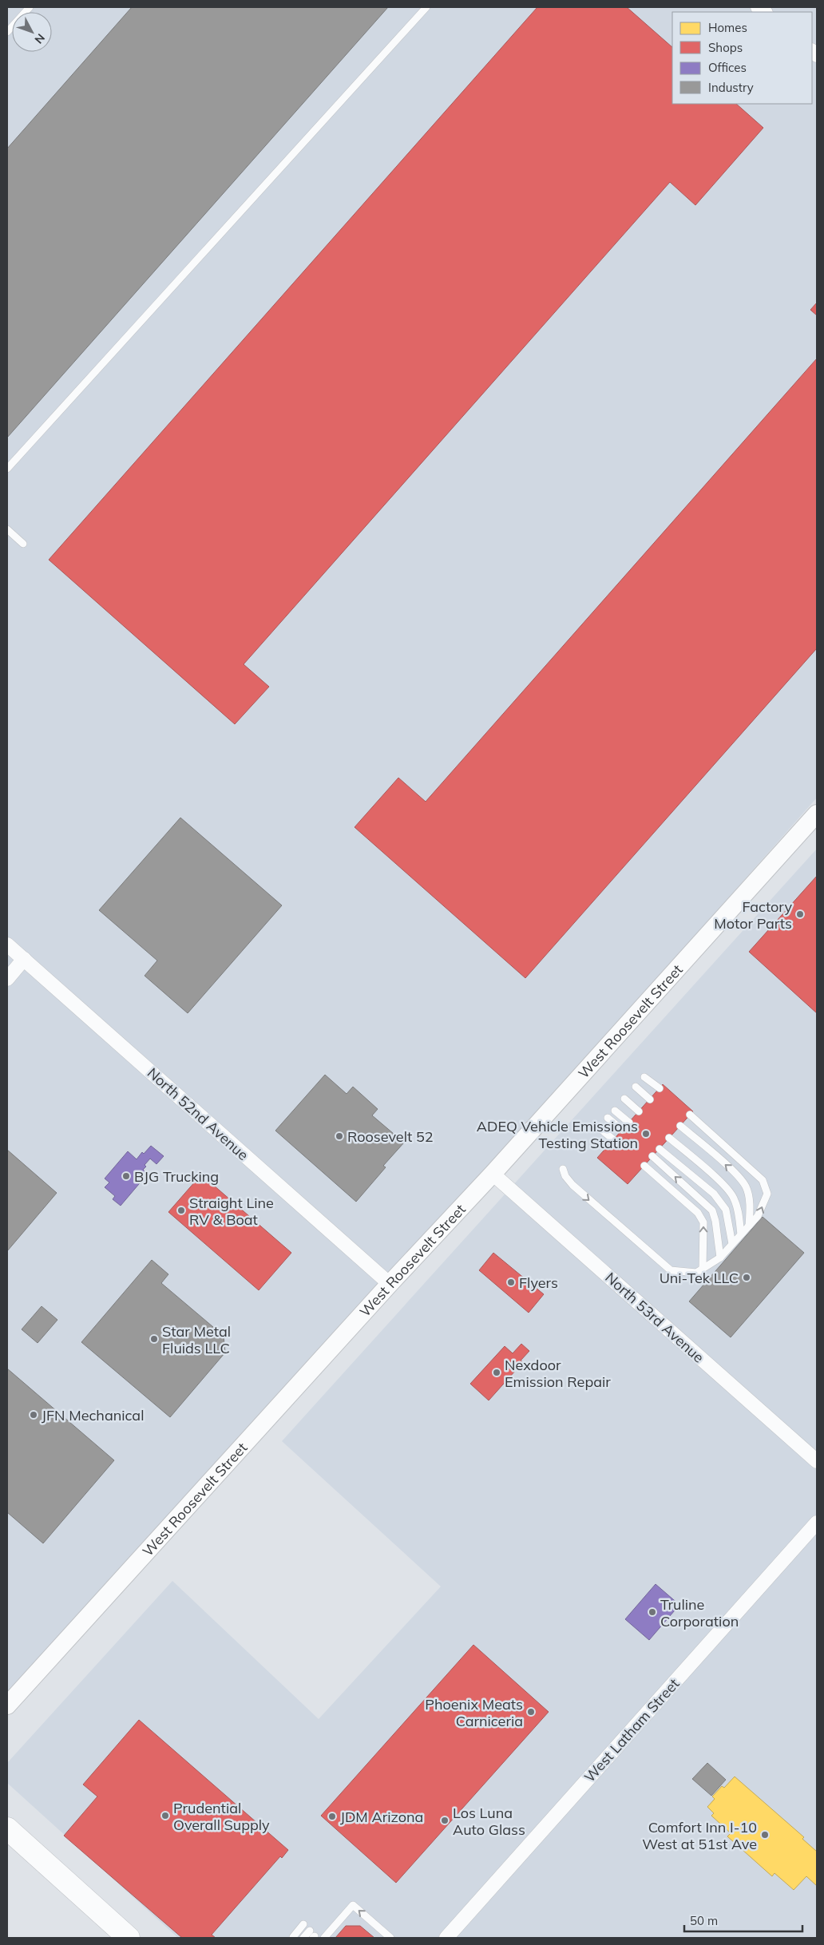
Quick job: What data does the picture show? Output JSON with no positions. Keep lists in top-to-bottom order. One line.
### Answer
{"streets":{"street":["West Roosevelt Street","North 52nd Avenue","North 53rd Avenue","West Latham Street"]},"crossings":[["West Roosevelt Street","North 52nd Avenue"],["West Roosevelt Street","North 53rd Avenue"]],"places":["Factory Motor Parts","ADEQ Vehicle Emissions Testing Station","Roosevelt 52","BJG Trucking","Straight Line RV & Boat","Uni-Tek LLC","Flyers","Star Metal Fluids LLC","Nexdoor Emission Repair","JFN Mechanical","Truline Corporation","Phoenix Meats Carniceria","Prudential Overall Supply","JDM Arizona","Los Luna Auto Glass","Comfort Inn I-10 West at 51st Ave"],"legend":["Homes","Shops","Offices","Industry"],"scale_bar":"50 m","north":"bottom right"}
